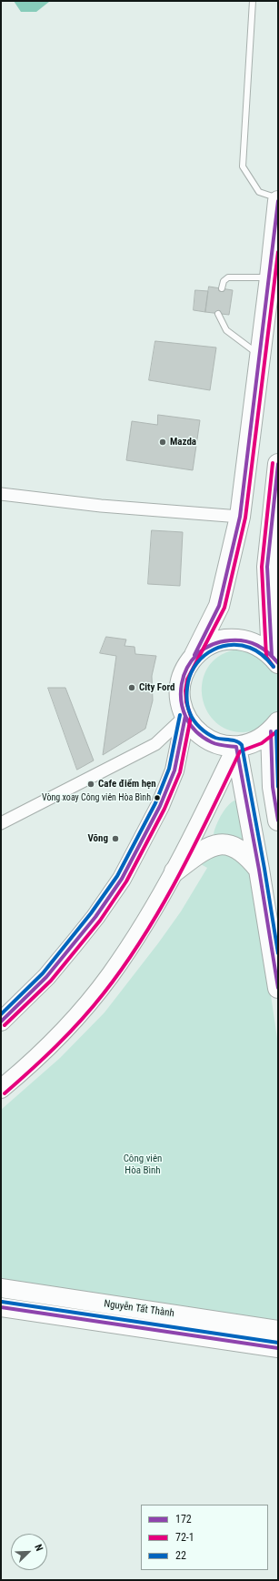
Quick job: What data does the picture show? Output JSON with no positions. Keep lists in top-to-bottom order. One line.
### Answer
{"streets":{"main road":["Nguyễn Tất Thành"]},"parks":["Công viên Hòa Bình"],"places":["Mazda","City Ford","Cafe điểm hẹn","Vòng xoay Công viên Hòa Bình","Võng"],"lines":["transit line 172","transit line 72-1","transit line 22"],"legend":["172","72-1","22"],"north":"top right"}
